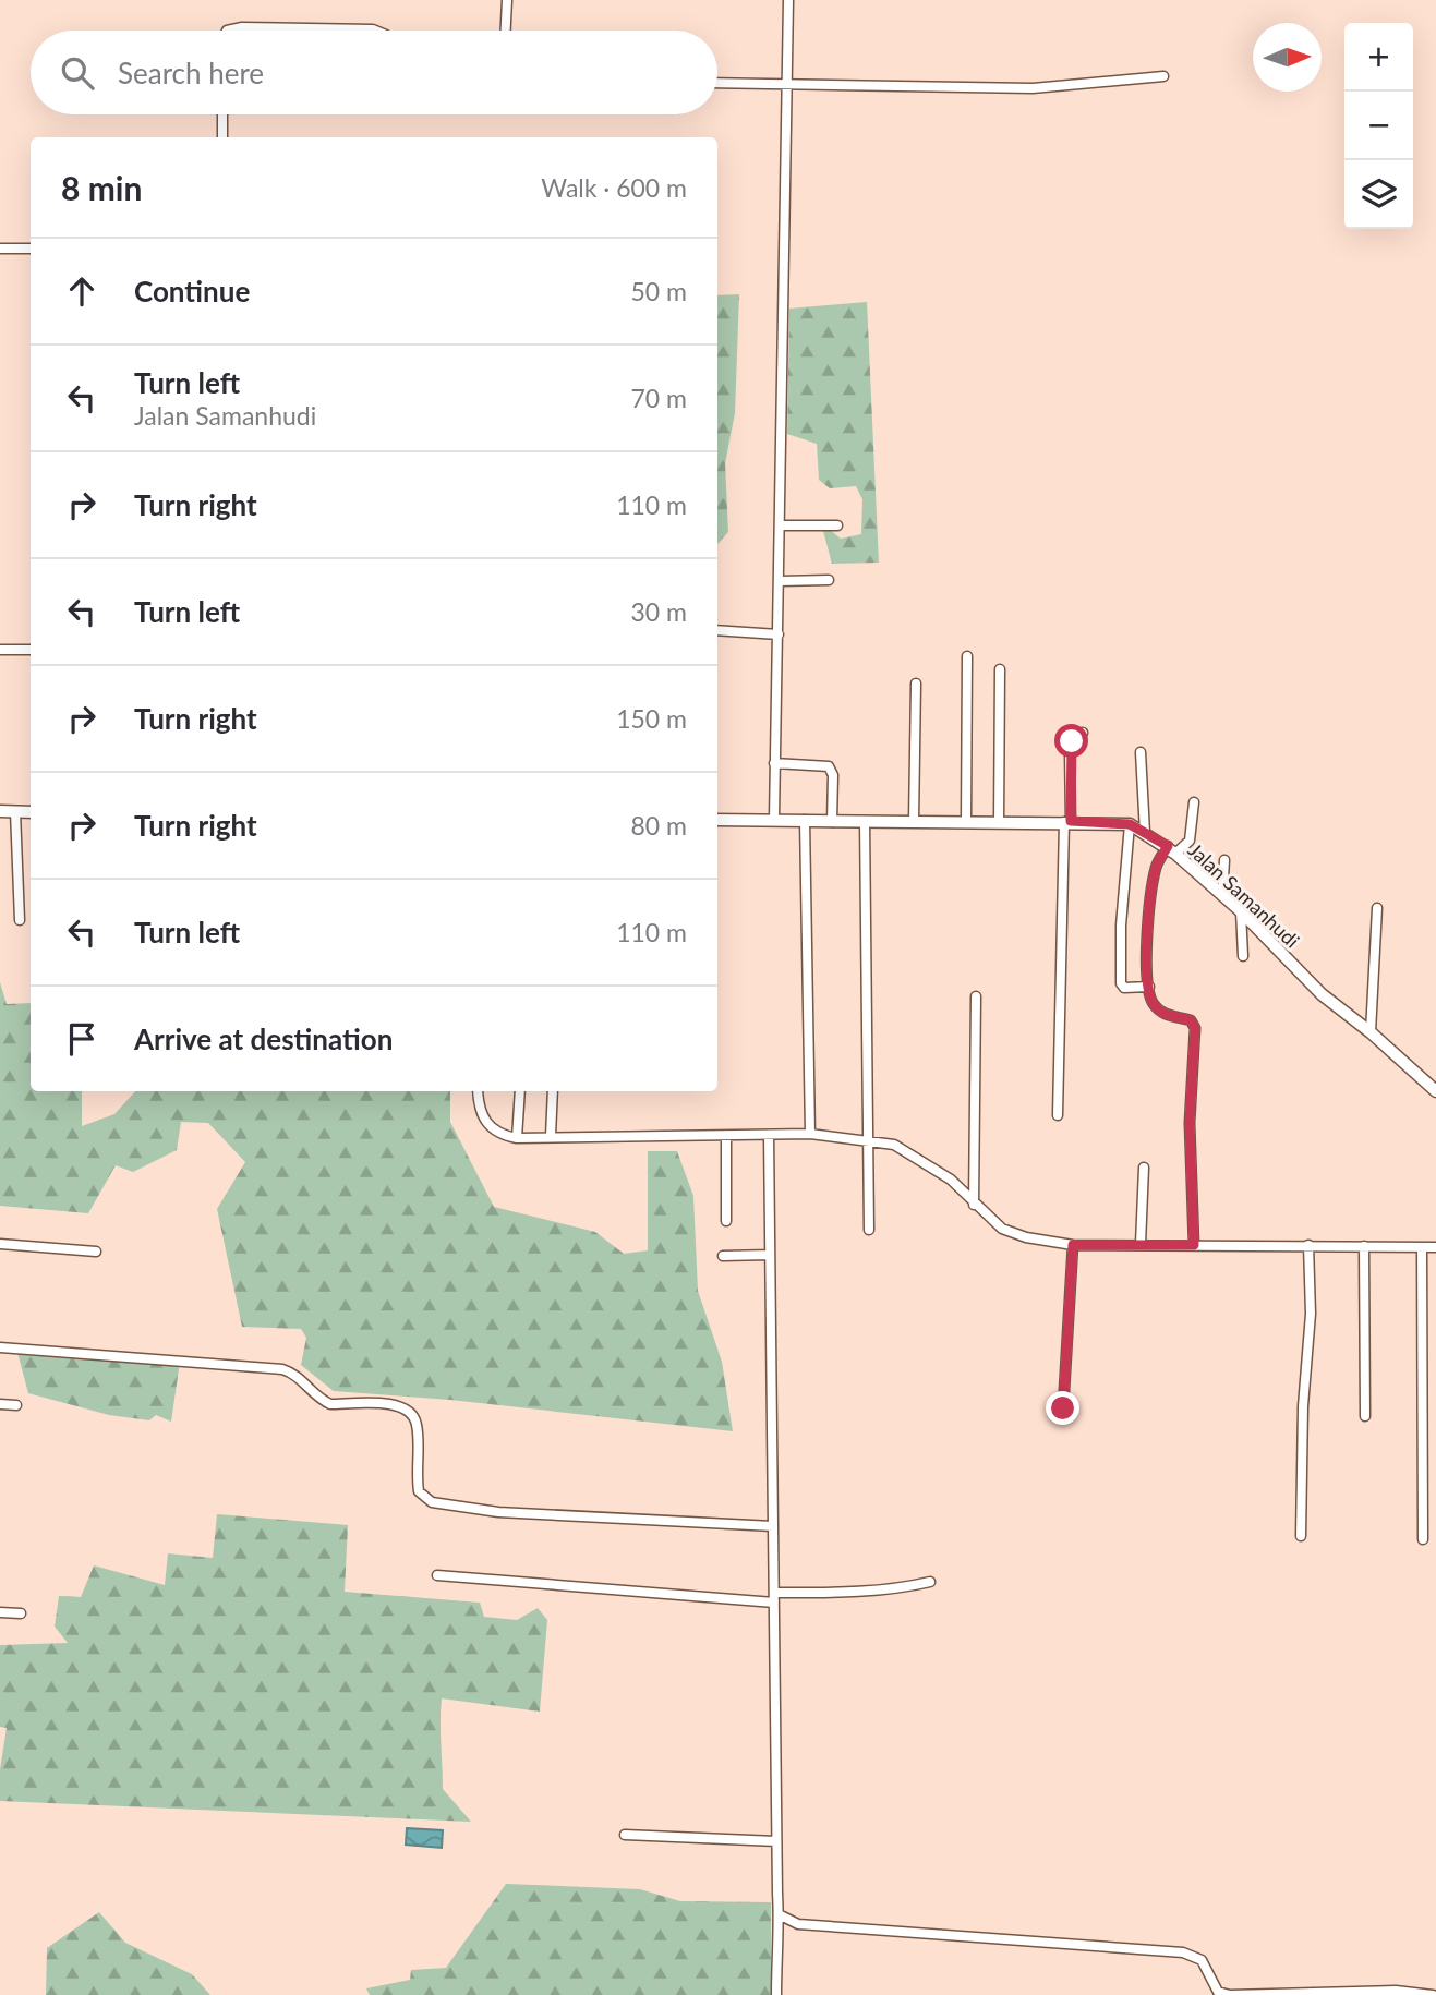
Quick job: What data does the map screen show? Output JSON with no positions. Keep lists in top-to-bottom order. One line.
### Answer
{"streets":{"street":["Jalan Samanhudi"]},"north":"right","page":{"map_buttons":["+","−"],"search":"Search here","heading":["8 min","Walk · 600 m"],"list":[["Continue","50 m"],["Turn left","Jalan Samanhudi","70 m"],["Turn right","110 m"],["Turn left","30 m"],["Turn right","150 m"],["Turn right","80 m"],["Turn left","110 m"],"Arrive at destination"]}}
